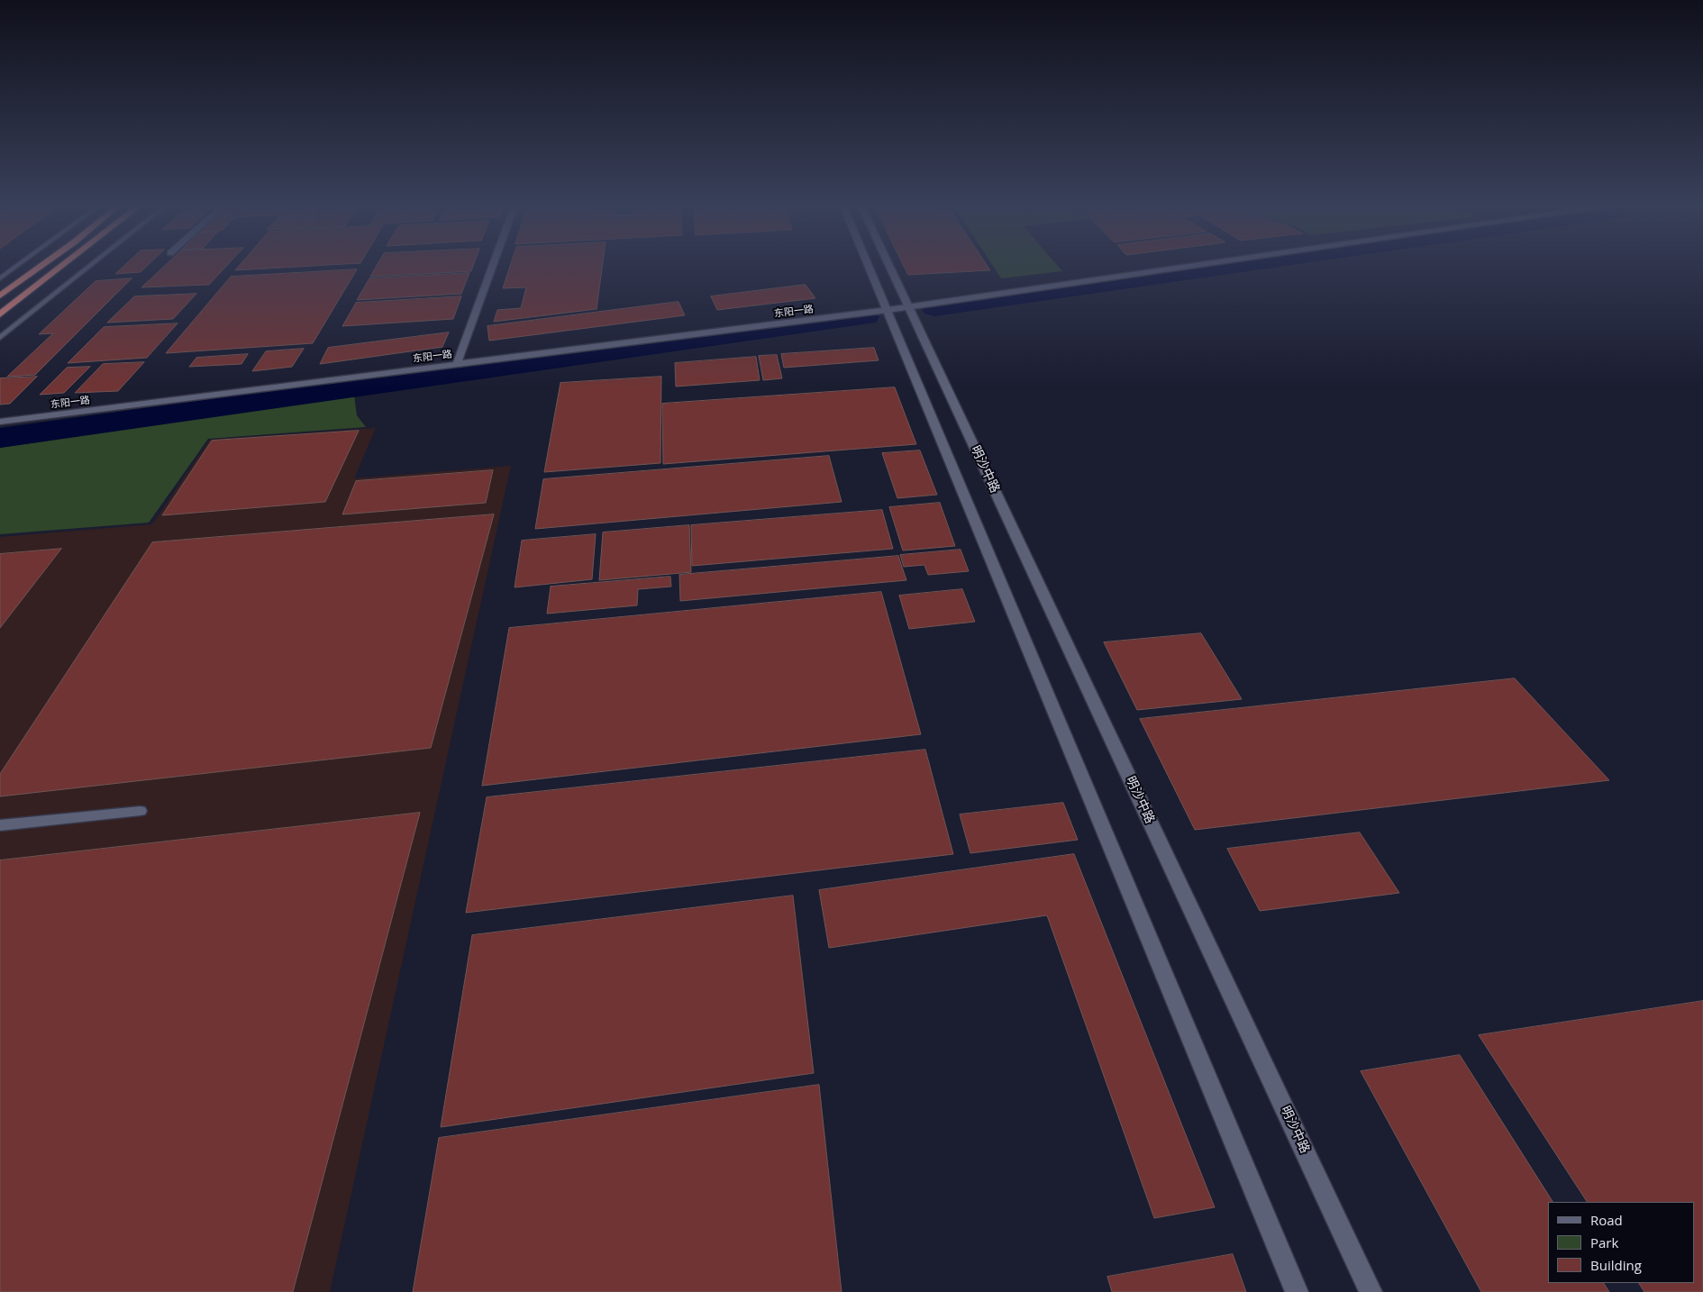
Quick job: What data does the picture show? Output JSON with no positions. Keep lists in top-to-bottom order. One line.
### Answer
{"streets":{"street":["东阳一路","明沙中路"]},"crossings":[["东阳一路","明沙中路"]],"legend":["Road","Park","Building"]}
